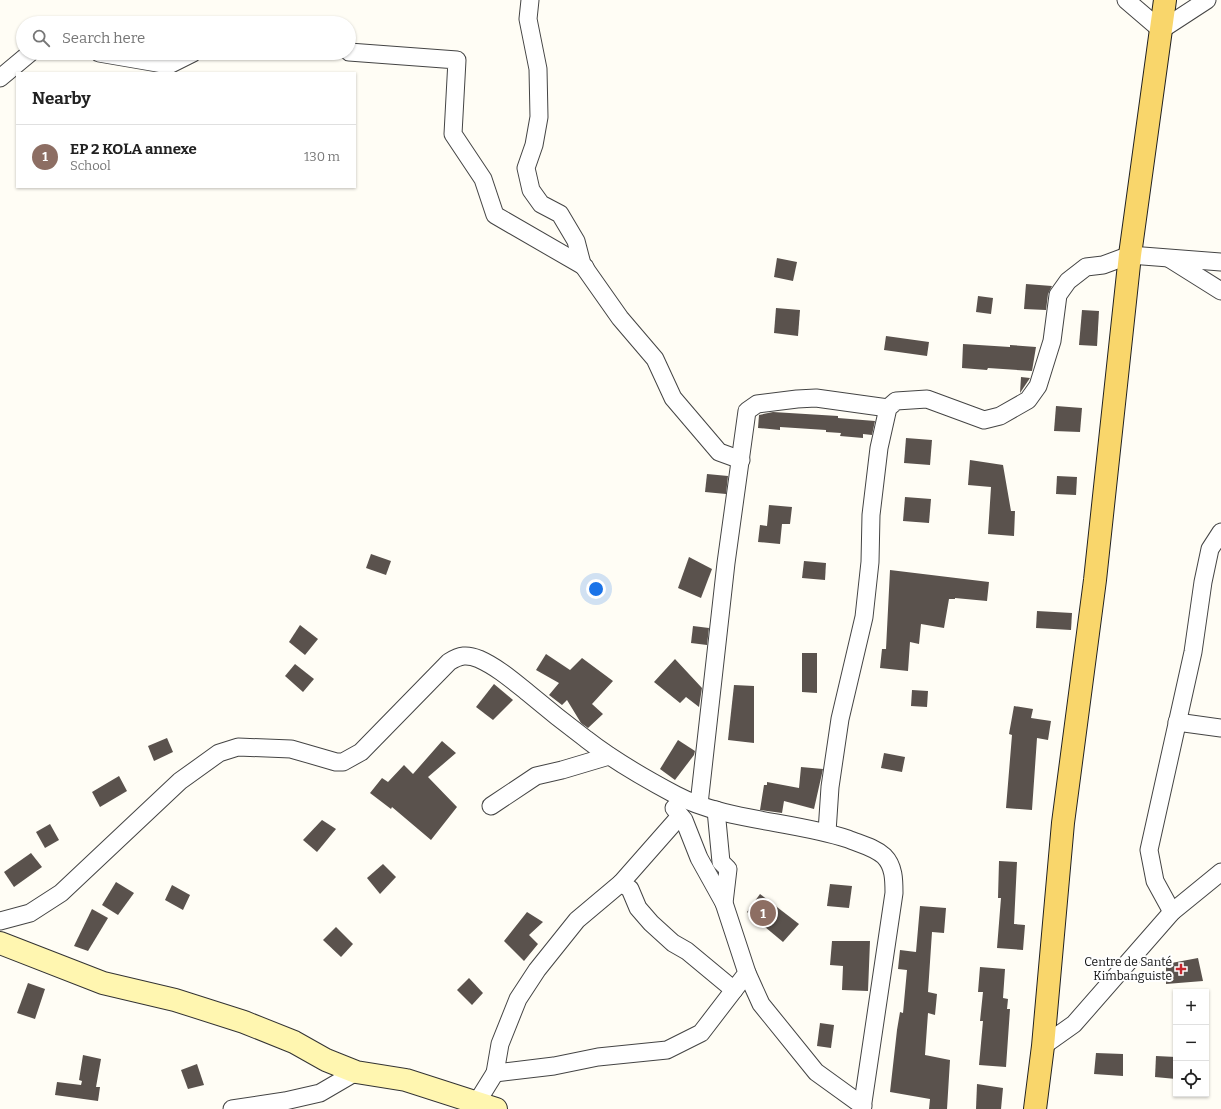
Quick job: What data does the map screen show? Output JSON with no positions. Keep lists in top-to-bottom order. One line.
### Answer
{"places":{"health":["Centre de Santé Kimbanguiste"]},"page":{"search":"Search here","heading":"Nearby","list":[{"mark":"1","name":"EP 2 KOLA annexe","note":"School","value":"130 m"}],"pins":"1","map_buttons":["+","−"]}}
